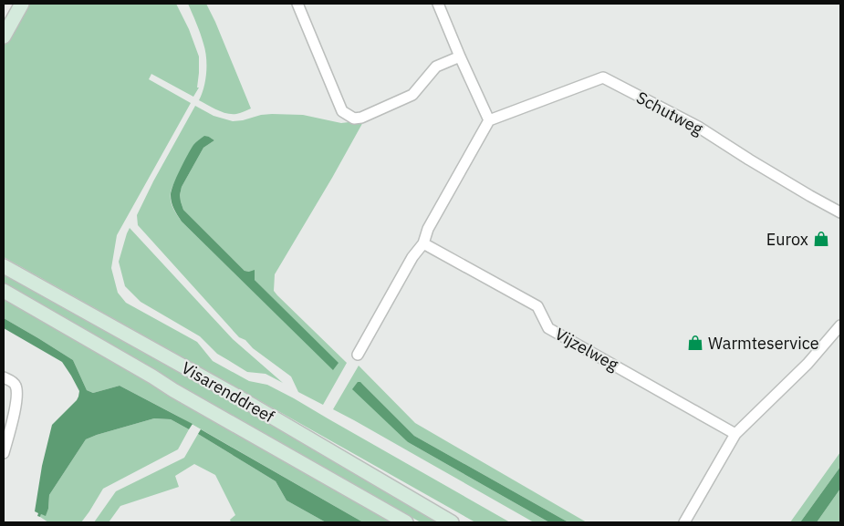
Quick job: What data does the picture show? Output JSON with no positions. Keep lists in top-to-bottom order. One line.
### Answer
{"streets":{"main road":["Visarenddreef"],"street":["Schutweg","Vijzelweg"]},"places":{"shop":["Eurox","Warmteservice"]}}
